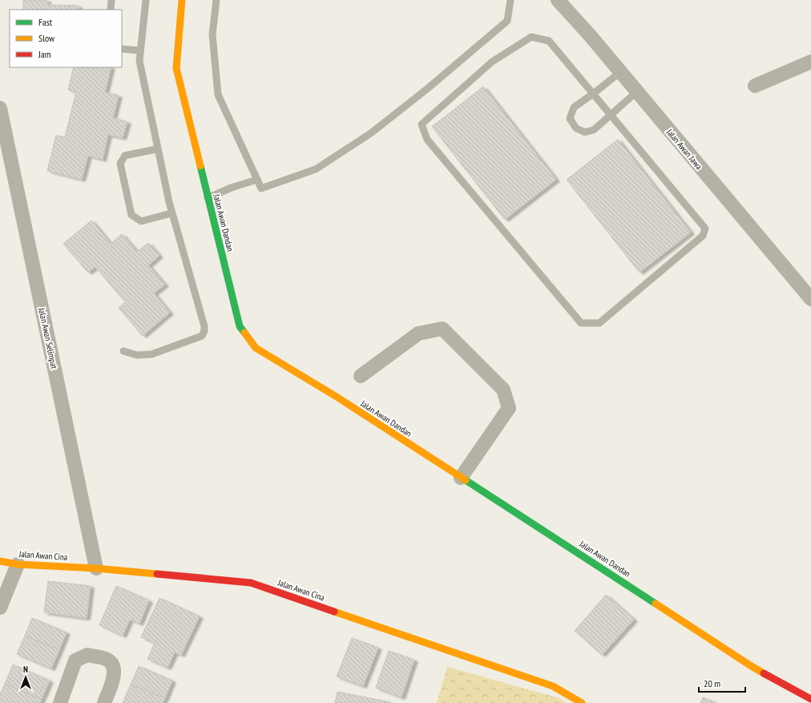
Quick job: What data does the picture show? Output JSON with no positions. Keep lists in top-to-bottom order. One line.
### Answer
{"streets":{"street":["Jalan Awan Jawa","Jalan Awan Dandan","Jalan Awan Selimpat","Jalan Awan Cina"]},"crossings":[["Jalan Awan Selimpat","Jalan Awan Cina"]],"legend":["Fast","Slow","Jam"],"scale_bar":"20 m","north":"top"}
